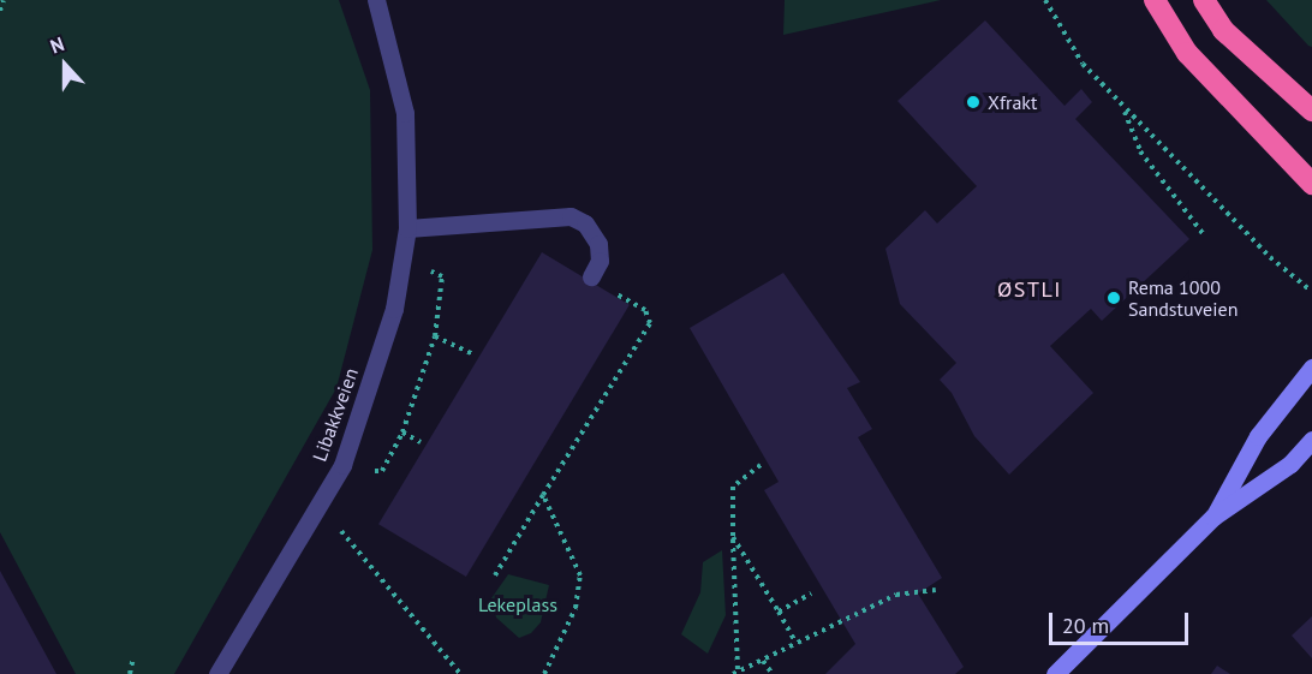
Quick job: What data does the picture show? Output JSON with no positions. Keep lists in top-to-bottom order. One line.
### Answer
{"streets":{"street":["Libakkveien"]},"districts":["ØSTLI"],"parks":["Lekeplass"],"places":["Xfrakt","Rema 1000 Sandstuveien"],"scale_bar":"20 m","north":"top"}
